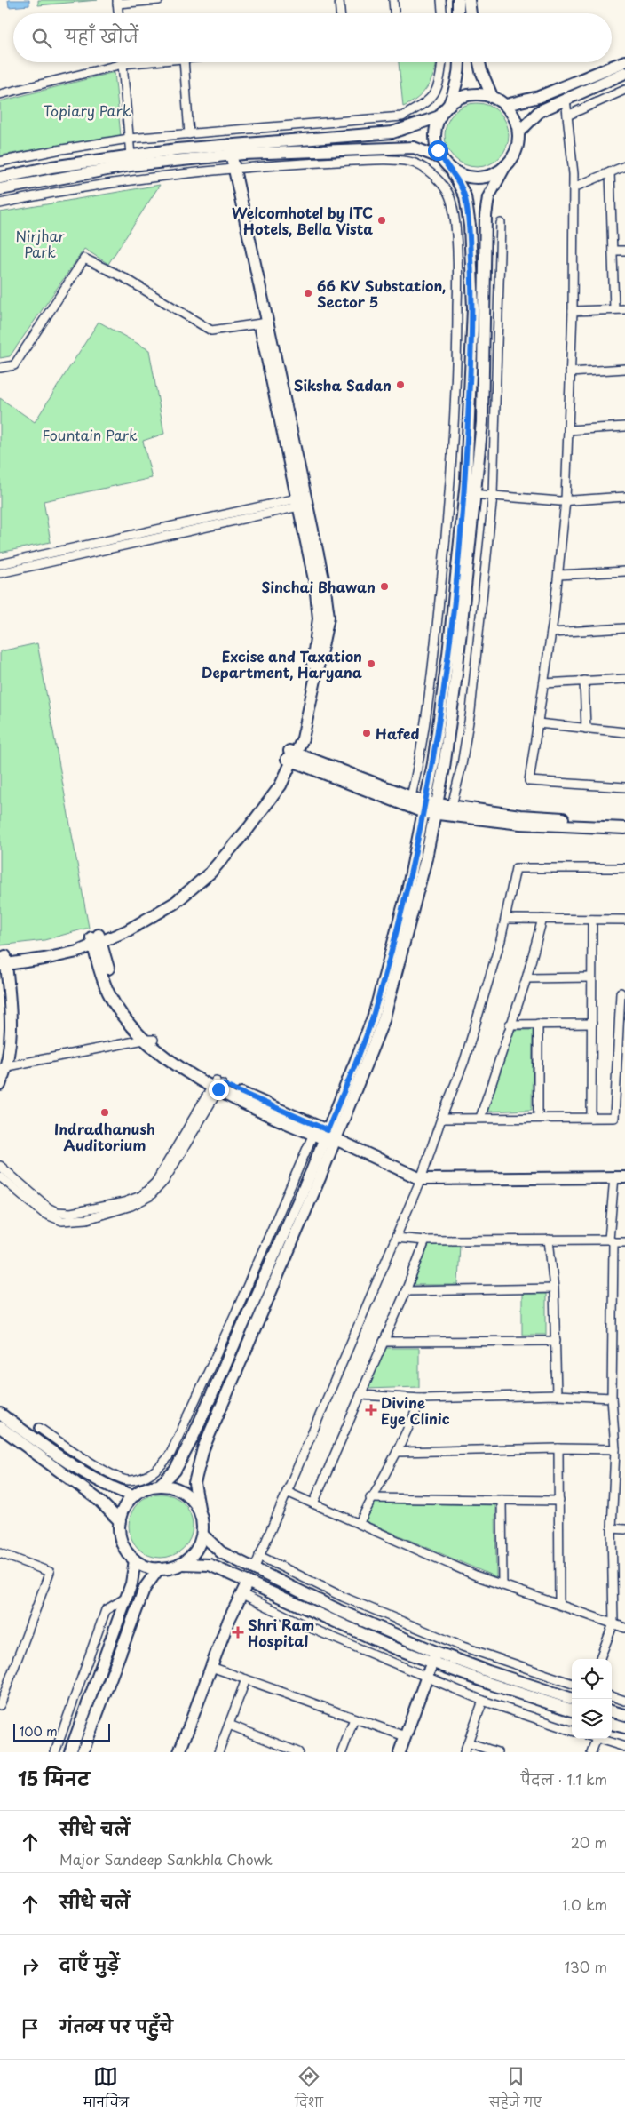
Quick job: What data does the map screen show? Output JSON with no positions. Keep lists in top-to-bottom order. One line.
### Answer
{"parks":["Topiary Park","Nirjhar Park","Fountain Park"],"places":{"other":["Welcomhotel by ITC Hotels, Bella Vista","66 KV Substation, Sector 5","Siksha Sadan","Sinchai Bhawan","Excise and Taxation Department, Haryana","Hafed","Indradhanush Auditorium"],"health":["Divine Eye Clinic","Shri Ram Hospital"]},"scale_bar":"100 m","page":{"search":"यहाँ खोजें","scale":"100 m","heading":["15 मिनट","पैदल · 1.1 km"],"list":[["सीधे चलें","Major Sandeep Sankhla Chowk","20 m"],["सीधे चलें","1.0 km"],["दाएँ मुड़ें","130 m"],"गंतव्य पर पहुँचे"],"nav":["मानचित्र","दिशा","सहेजे गए"]}}
